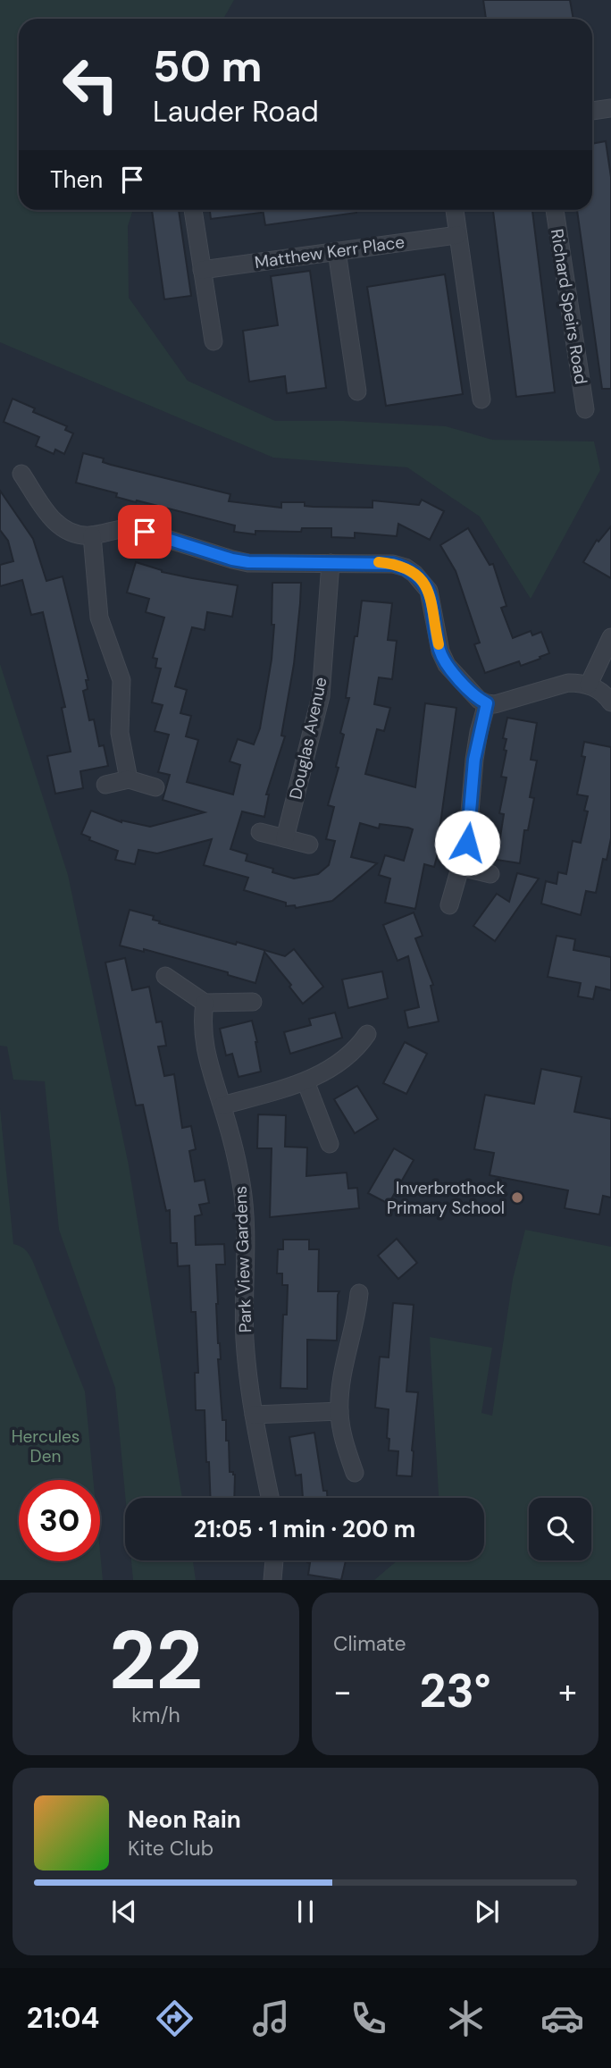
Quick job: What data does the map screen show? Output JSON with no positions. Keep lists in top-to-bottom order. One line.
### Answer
{"streets":{"street":["Matthew Kerr Place","Richard Speirs Road","Douglas Avenue","Park View Gardens"]},"parks":["Hercules Den"],"places":["Inverbrothock Primary School"],"page":{"turn":["50 m","Lauder Road"],"then":"Then","limit":"30","trip":"21:05 · 1 min · 200 m","tile":[["22","km/h"],"Climate"],"heat":["−","23°","+"],"song":["Neon Rain","Kite Club"],"tabs":"21:04"}}
